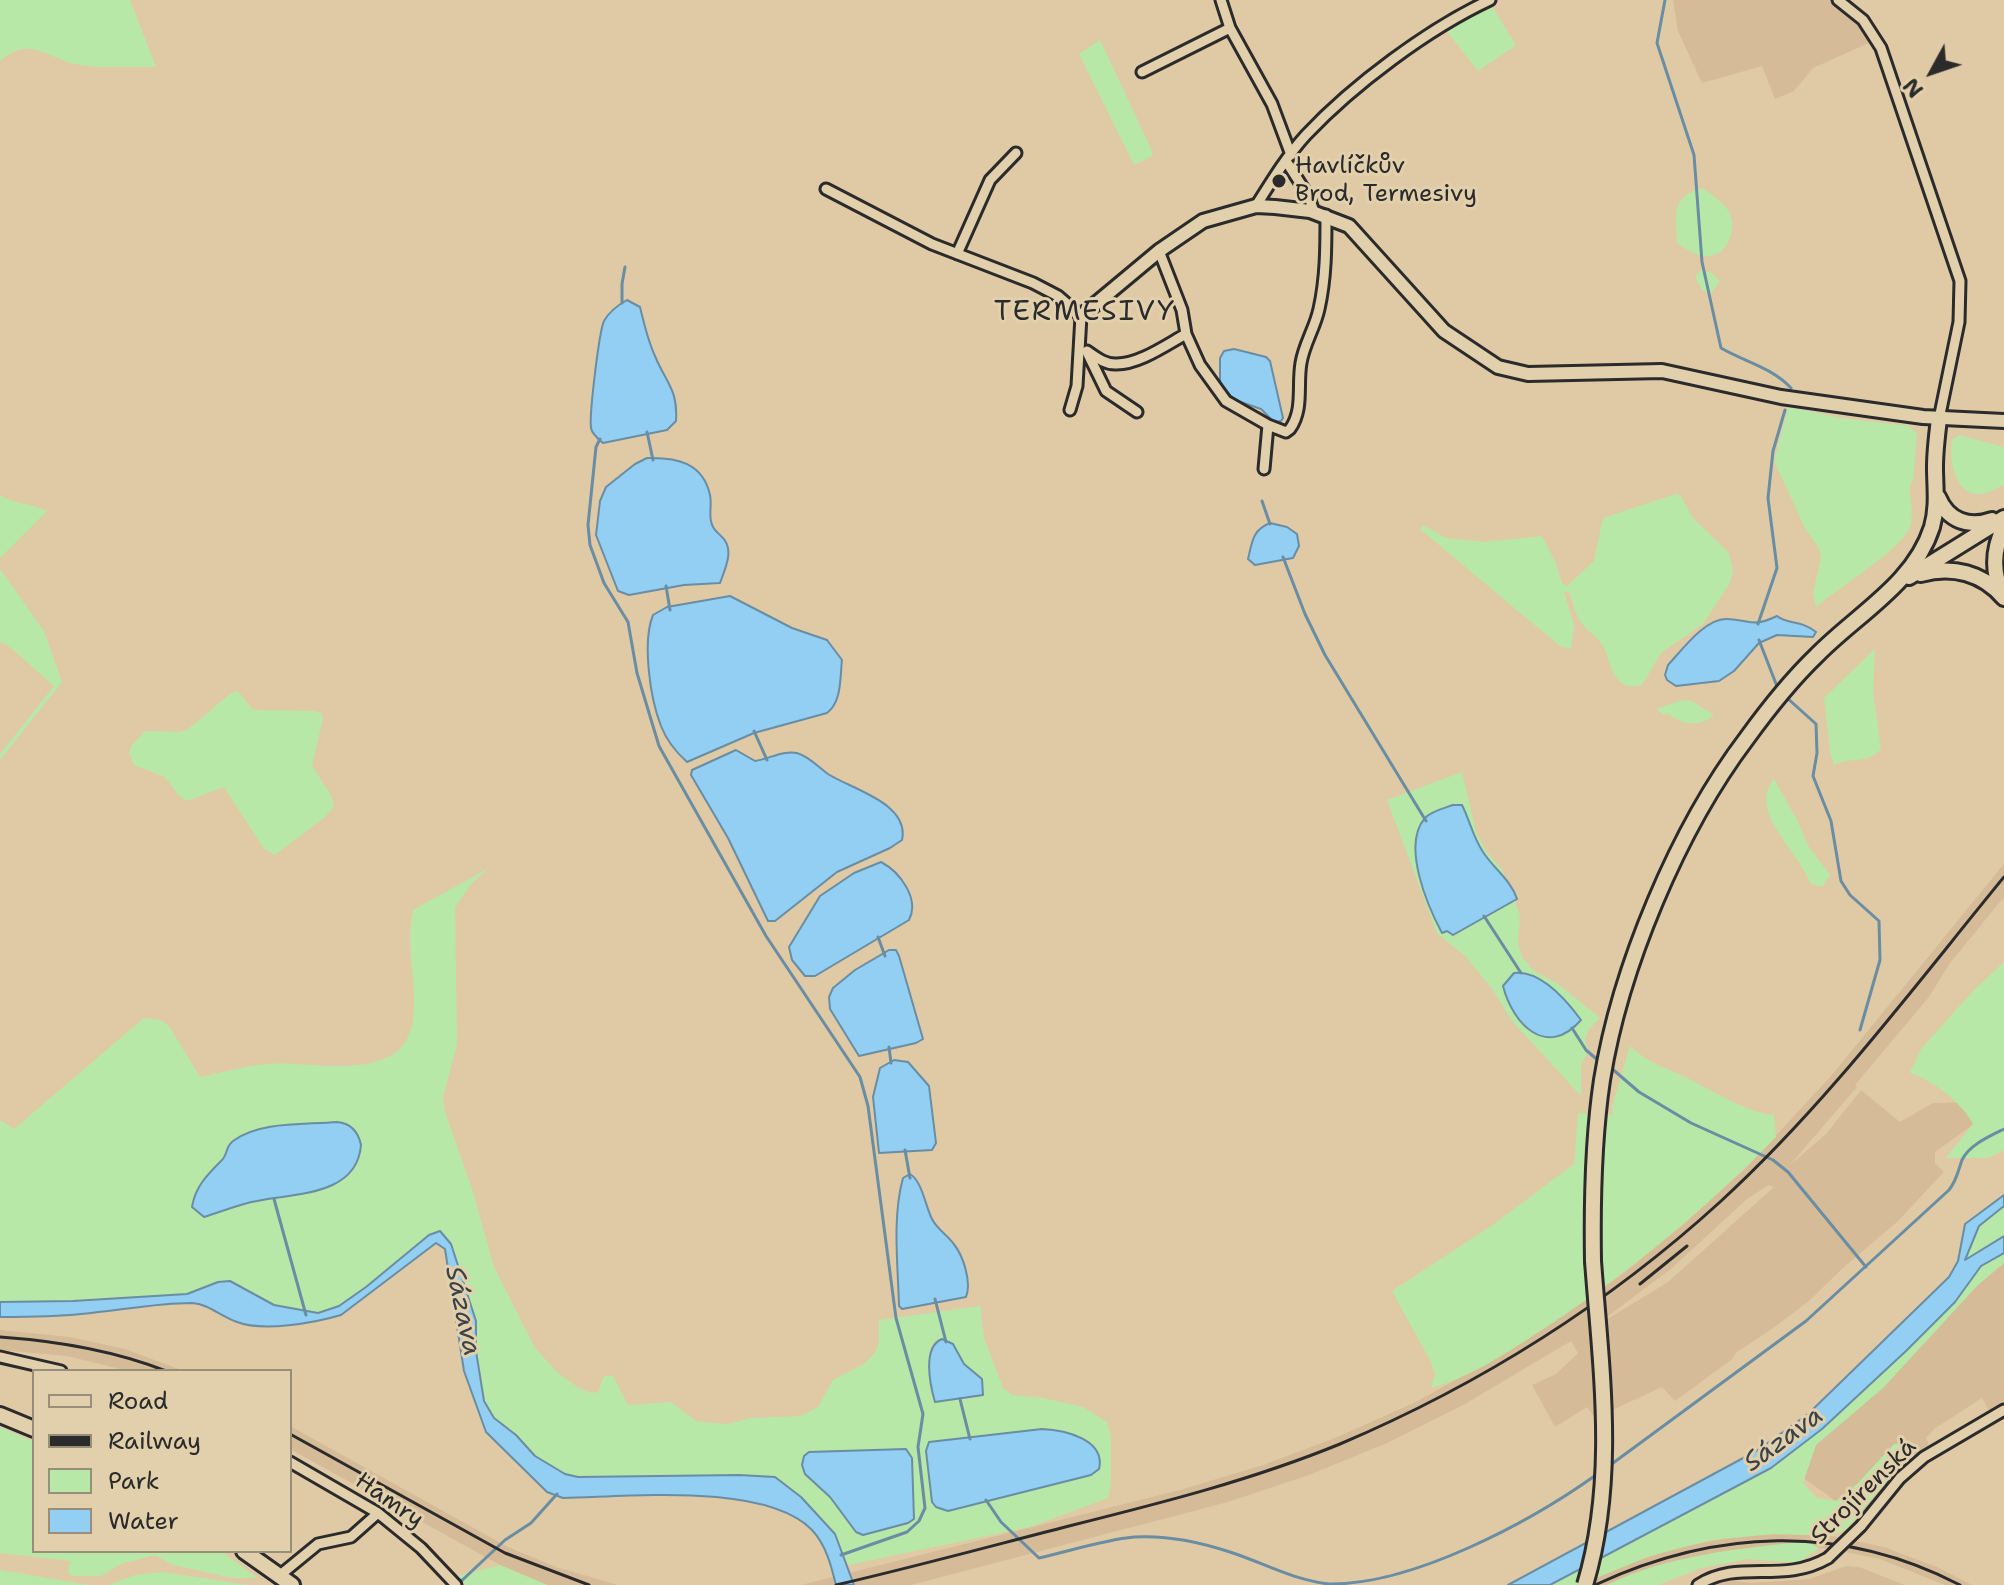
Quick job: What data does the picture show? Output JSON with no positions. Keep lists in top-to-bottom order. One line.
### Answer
{"streets":{"street":["Strojírenská","Hamry"]},"districts":["TERMESIVY"],"water":["Sázava"],"places":["Havlíčkův Brod, Termesivy"],"legend":["Road","Railway","Park","Water"],"north":"bottom left"}
